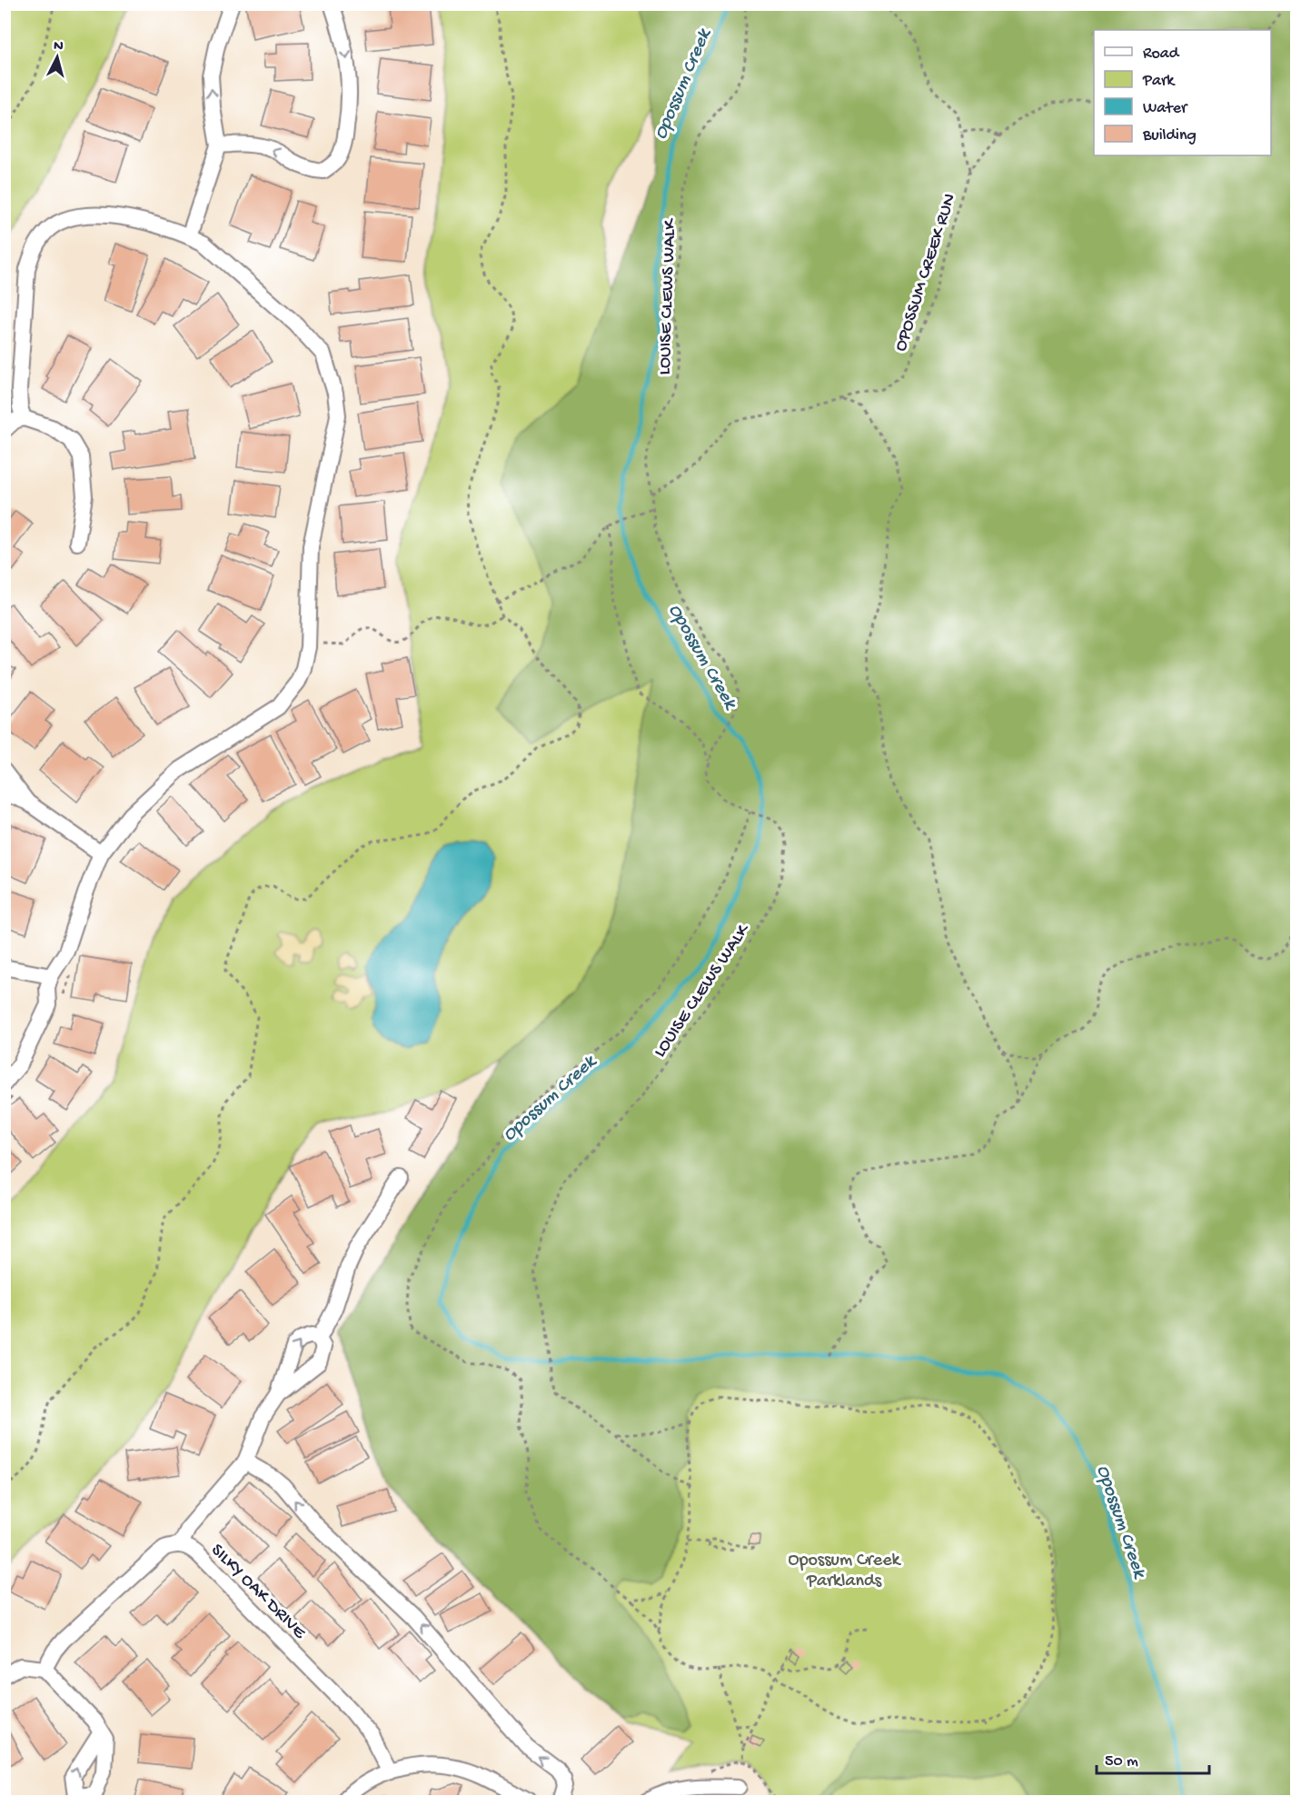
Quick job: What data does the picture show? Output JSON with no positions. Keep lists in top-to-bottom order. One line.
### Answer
{"streets":{"street":["SILKY OAK DRIVE"],"path":["OPOSSUM CREEK RUN","LOUISE CLEWS WALK"]},"crossings":[["OPOSSUM CREEK RUN","LOUISE CLEWS WALK"]],"water":["Opossum Creek"],"parks":["Opossum Creek Parklands"],"legend":["Road","Park","Water","Building"],"scale_bar":"50 m","north":"top"}
